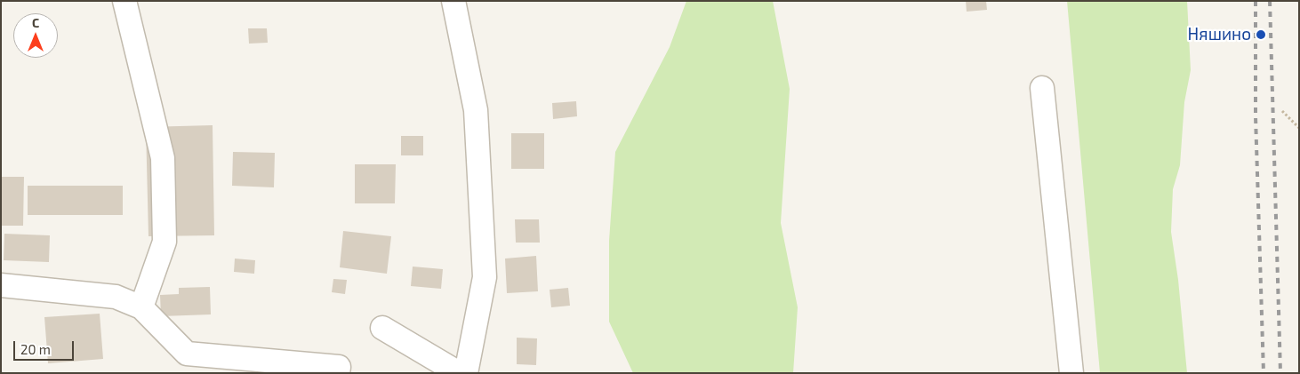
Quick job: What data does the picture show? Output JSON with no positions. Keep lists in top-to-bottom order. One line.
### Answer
{"places":["Няшино"],"scale_bar":"20 m","north":"top"}
